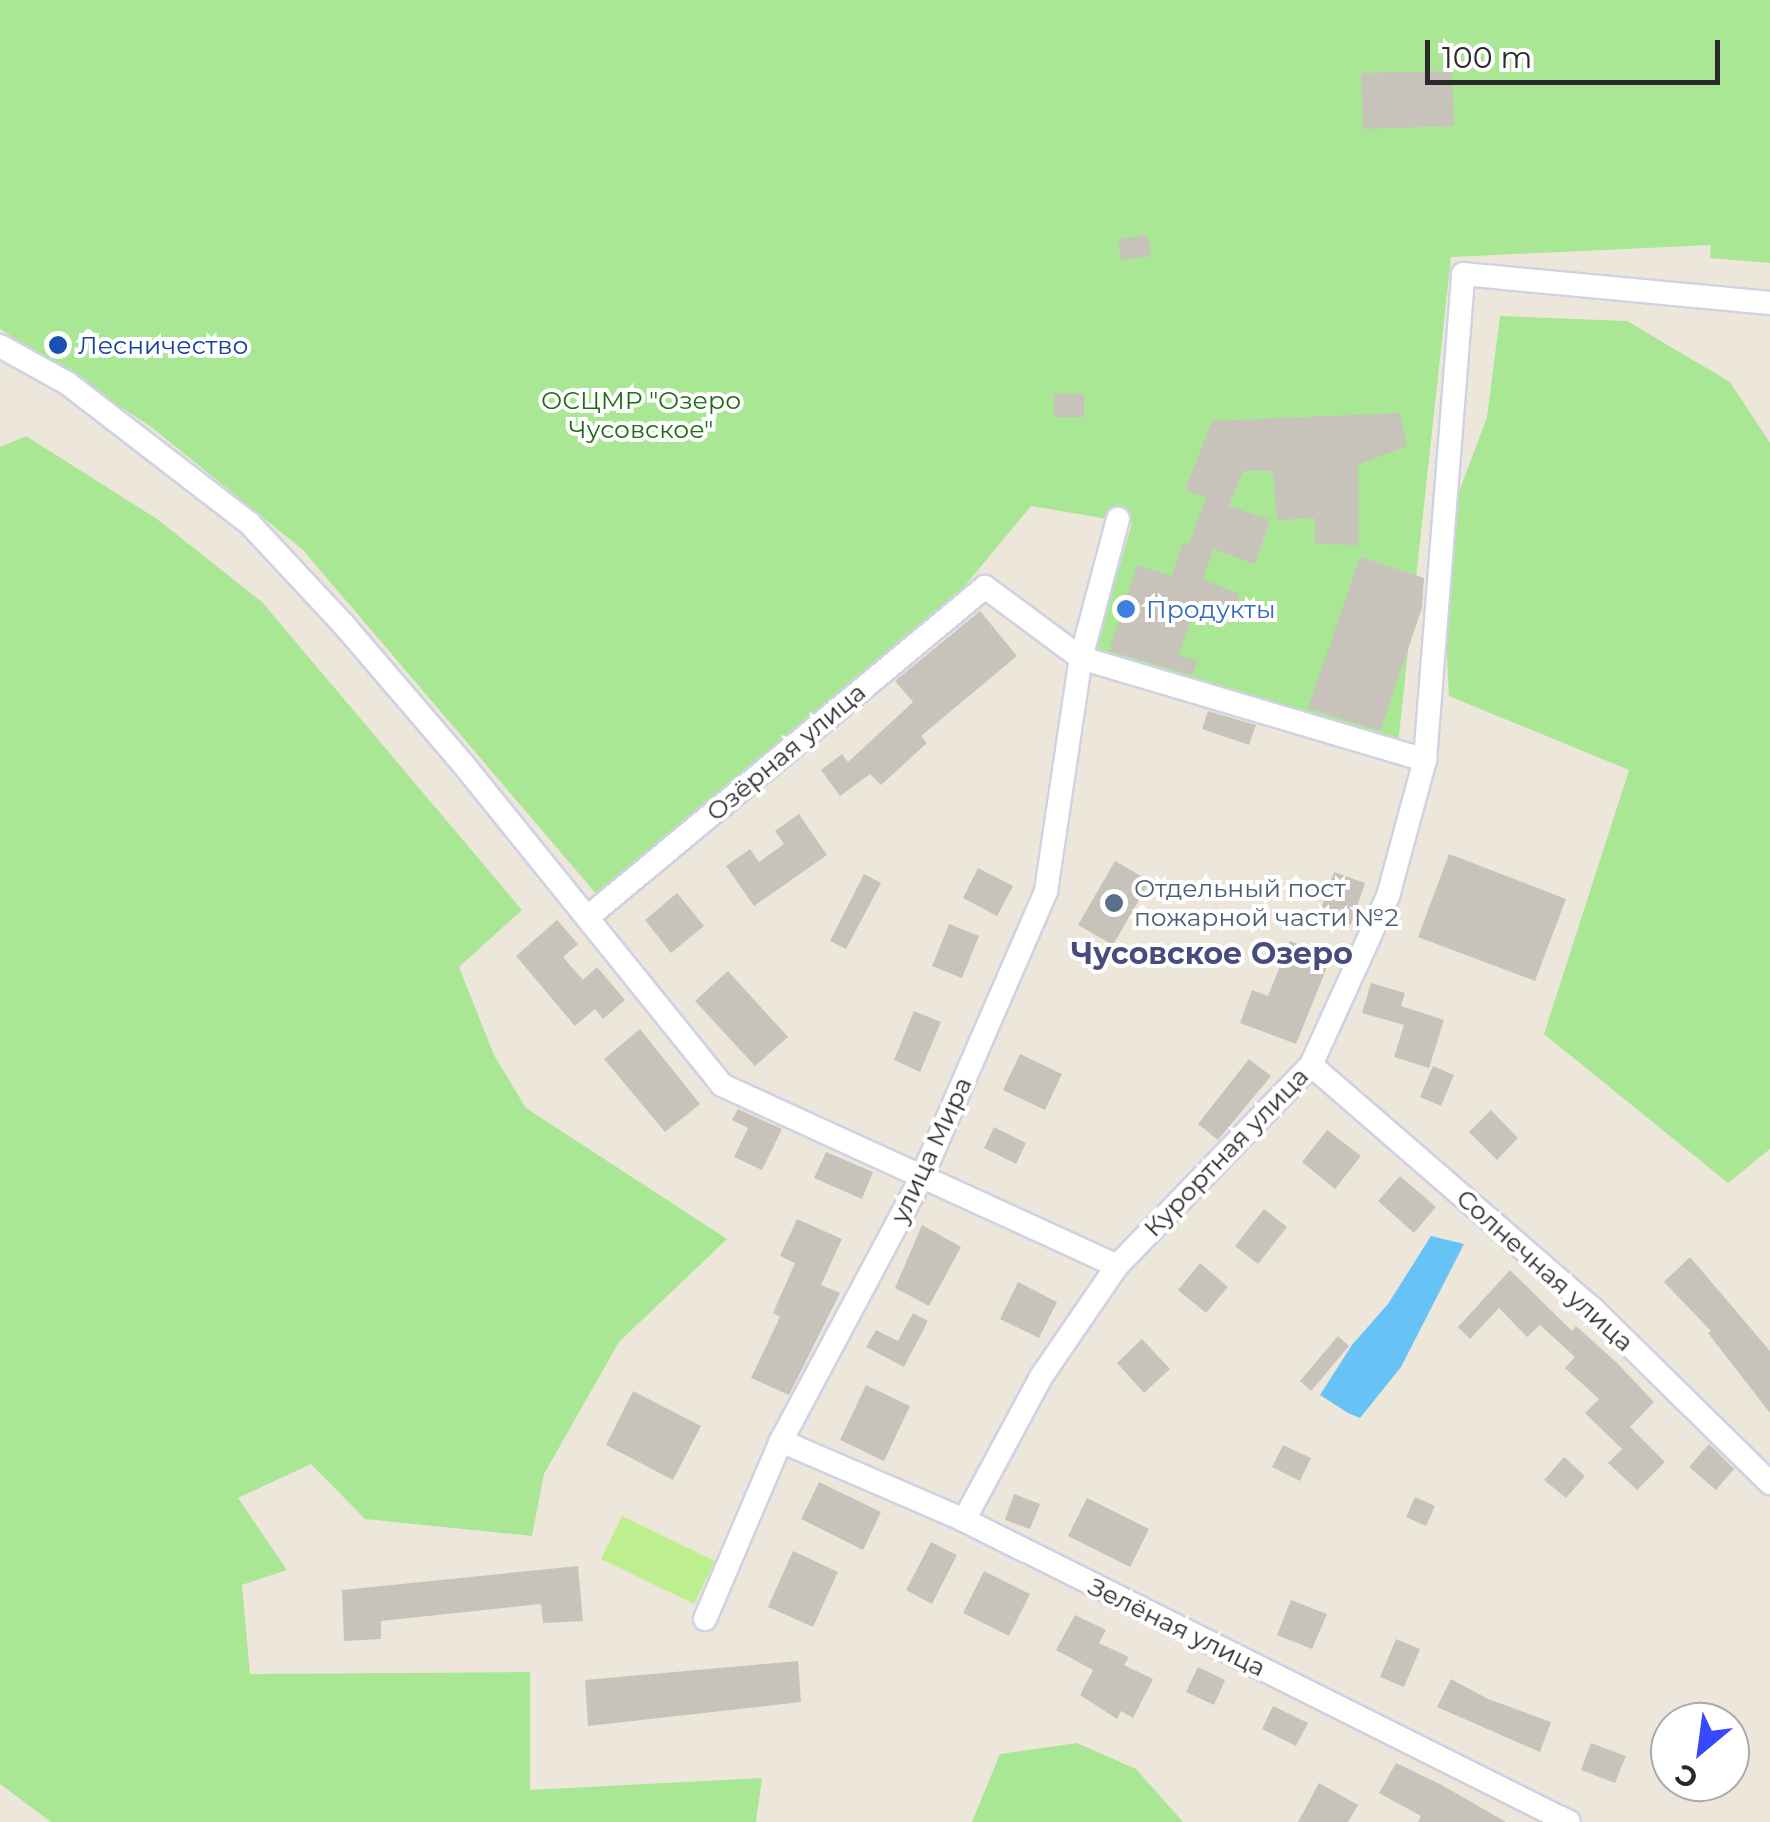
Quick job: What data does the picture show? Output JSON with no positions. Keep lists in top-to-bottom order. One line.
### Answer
{"streets":{"street":["Озёрная улица","улица Мира","Курортная улица","Солнечная улица","Зелёная улица"]},"crossings":[["Озёрная улица","улица Мира"],["улица Мира","Зелёная улица"],["Курортная улица","Солнечная улица"],["Курортная улица","Зелёная улица"]],"districts":["Чусовское Озеро"],"parks":["ОСЦМР \"Озеро Чусовское\""],"places":["Лесничество","Продукты","Отдельный пост пожарной части №2"],"scale_bar":"100 m","north":"bottom left"}
